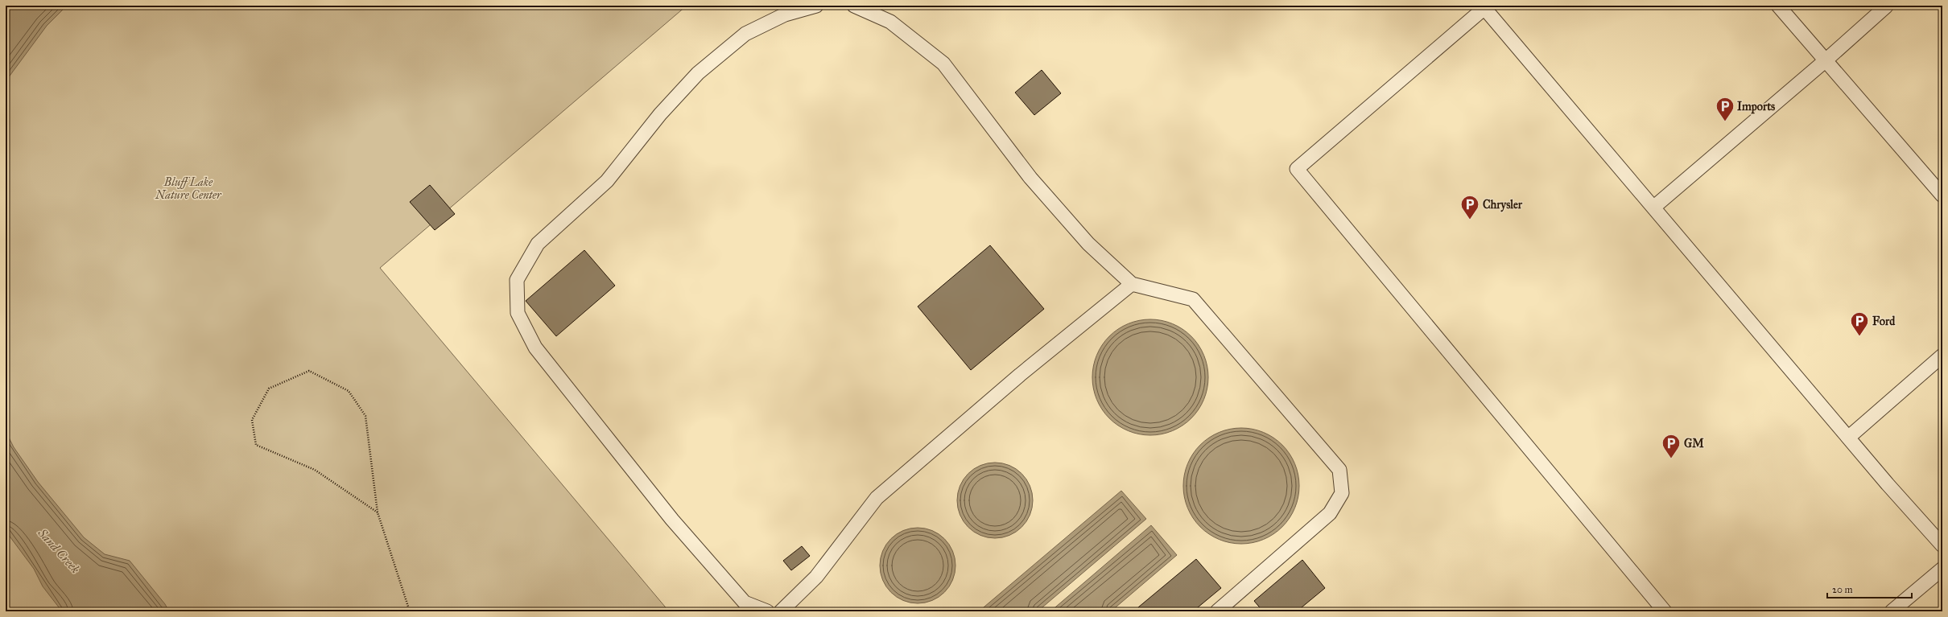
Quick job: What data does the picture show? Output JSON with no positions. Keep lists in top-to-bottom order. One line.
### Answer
{"water":["Sand Creek"],"parks":["Bluff Lake Nature Center"],"places":{"parking":["Imports","Chrysler","Ford","GM"]},"scale_bar":"20 m"}
